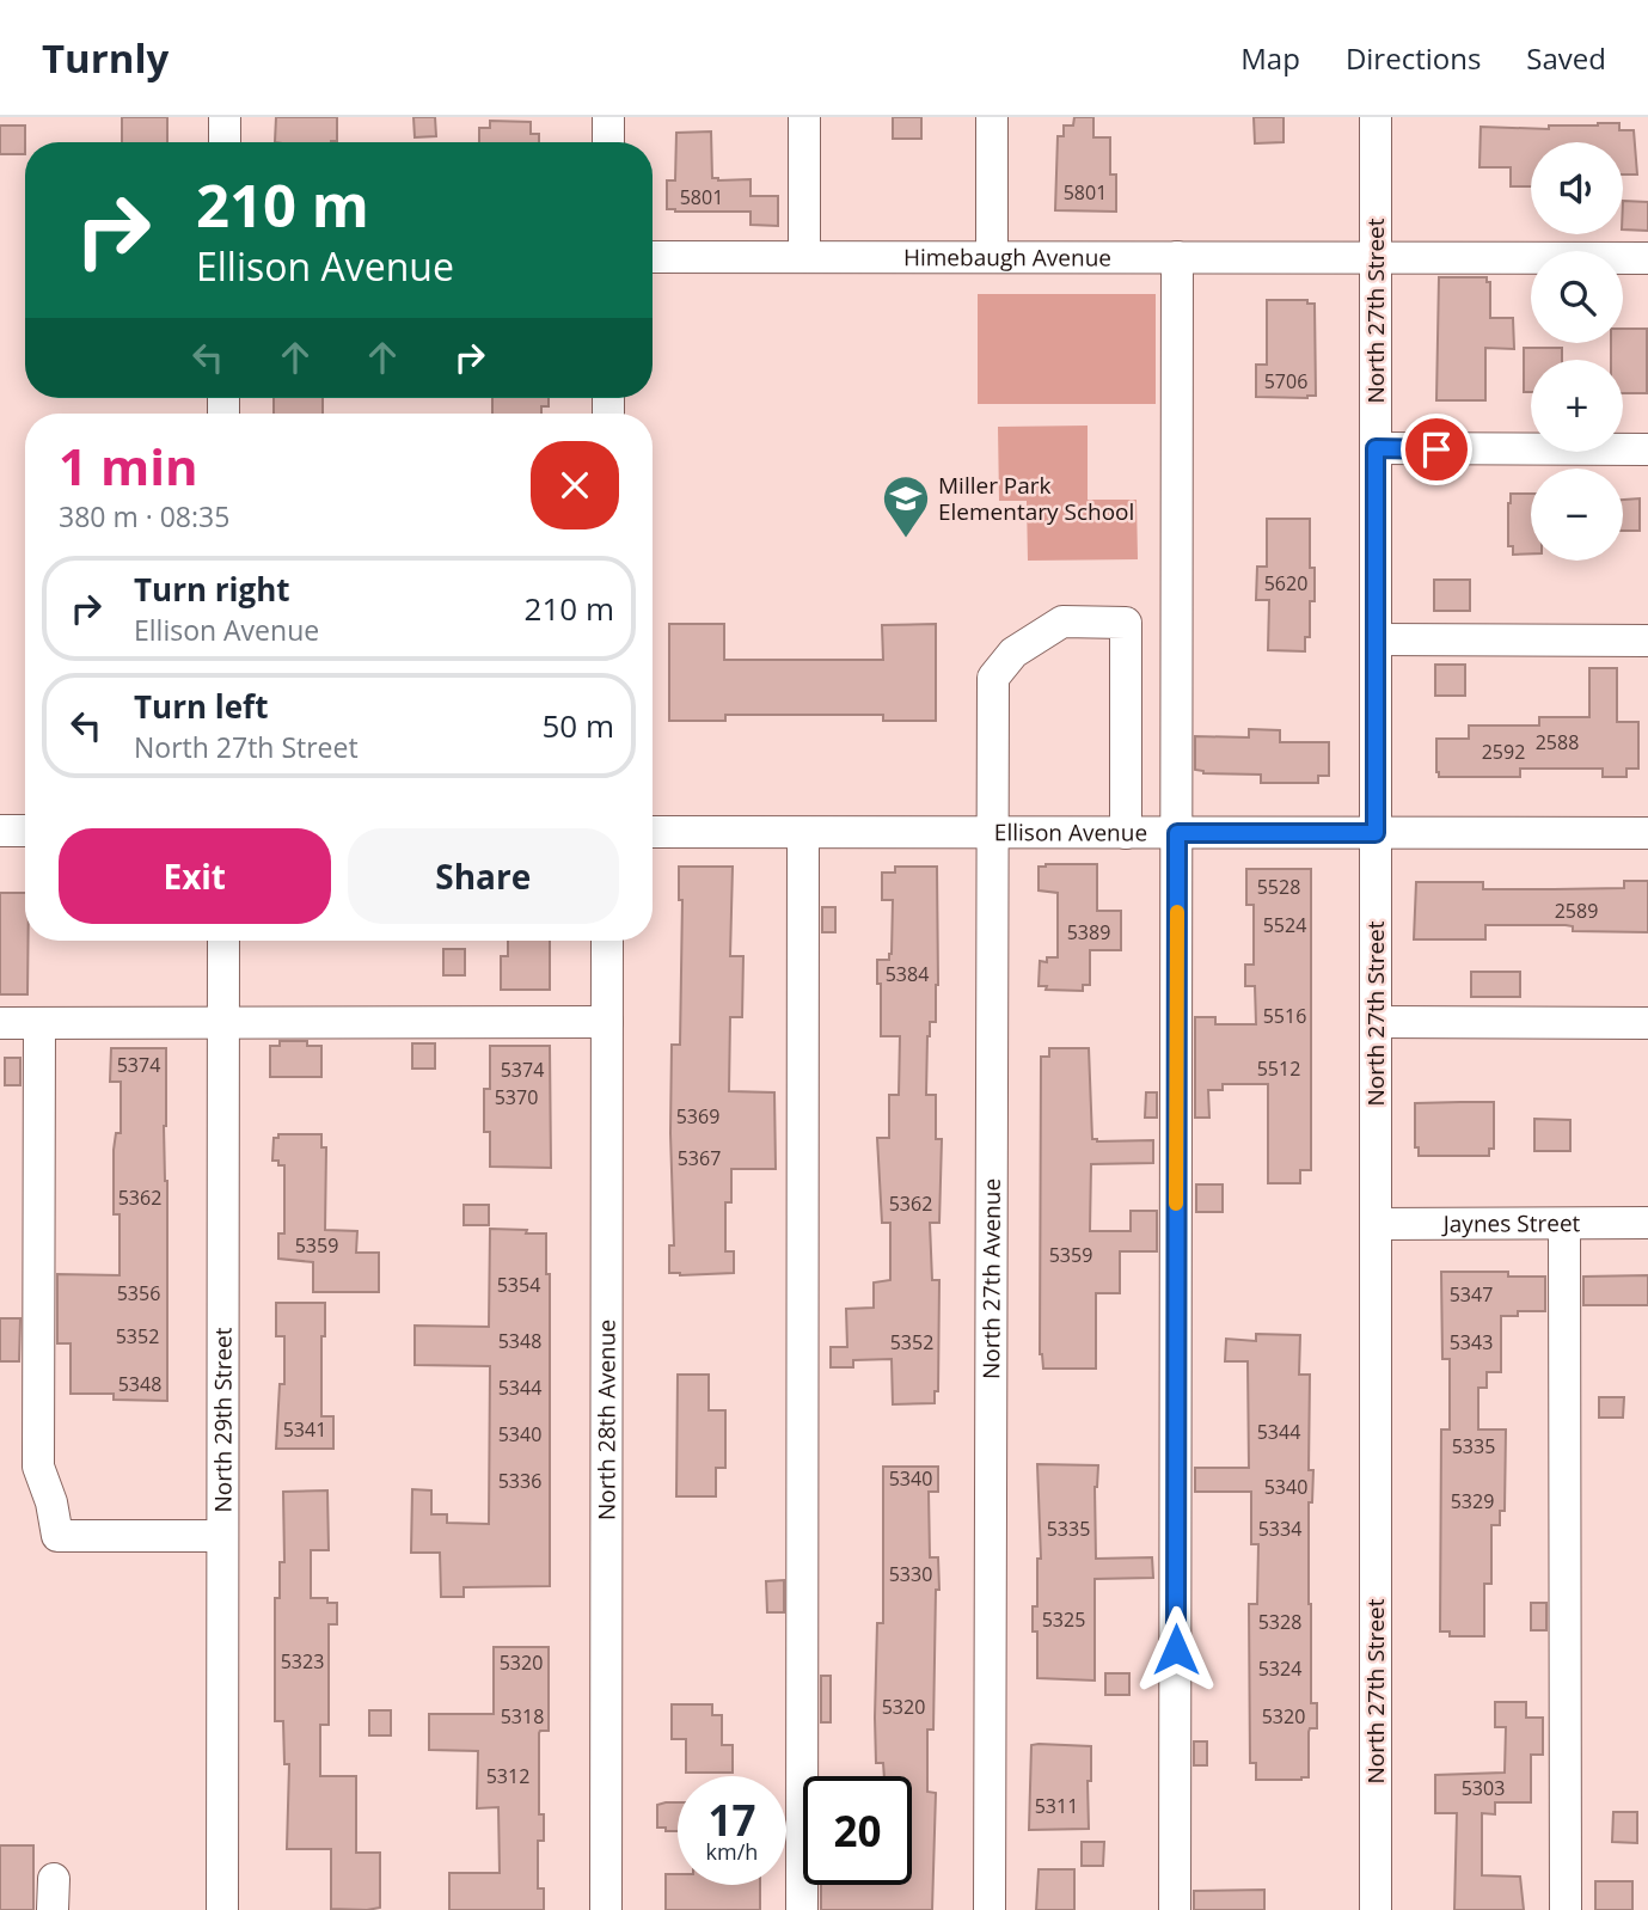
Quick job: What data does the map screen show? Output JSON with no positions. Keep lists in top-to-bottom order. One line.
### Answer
{"streets":{"street":["Himebaugh Avenue","North 27th Street","Ellison Avenue","Jaynes Street","North 27th Avenue","North 29th Street","North 28th Avenue"]},"crossings":[["Himebaugh Avenue","North 27th Street"],["North 27th Street","Ellison Avenue"],["North 27th Street","Jaynes Street"],["Ellison Avenue","North 27th Avenue"]],"places":{"school or university":["Miller Park Elementary School"]},"house_numbers":["5801","5801","5706","5620","2588","2592","5528","2589","5524","5389","5384","5516","5374","5512","5374","5370","5369","5367","5362","5362","5359","5359","5354","5356","5347","5352","5348","5352","5343","5348","5344","5341","5344","5340","5335","5340","5336","5340","5329","5335","5334","5330","5325","5328","5323","5320","5324","5320","5318","5320","5312","5303","5311"],"page":{"header":"Turnly","nav":["Map","Directions","Saved"],"map_buttons":["+","−"],"turn":["210 m","Ellison Avenue"],"heading":["1 min","380 m · 08:35"],"list":[{"name":"Turn right","note":"Ellison Avenue","value":"210 m"},{"name":"Turn left","note":"North 27th Street","value":"50 m"}],"buttons":["Exit","Share"],"speed":"17 km/h","limit":"20"}}
